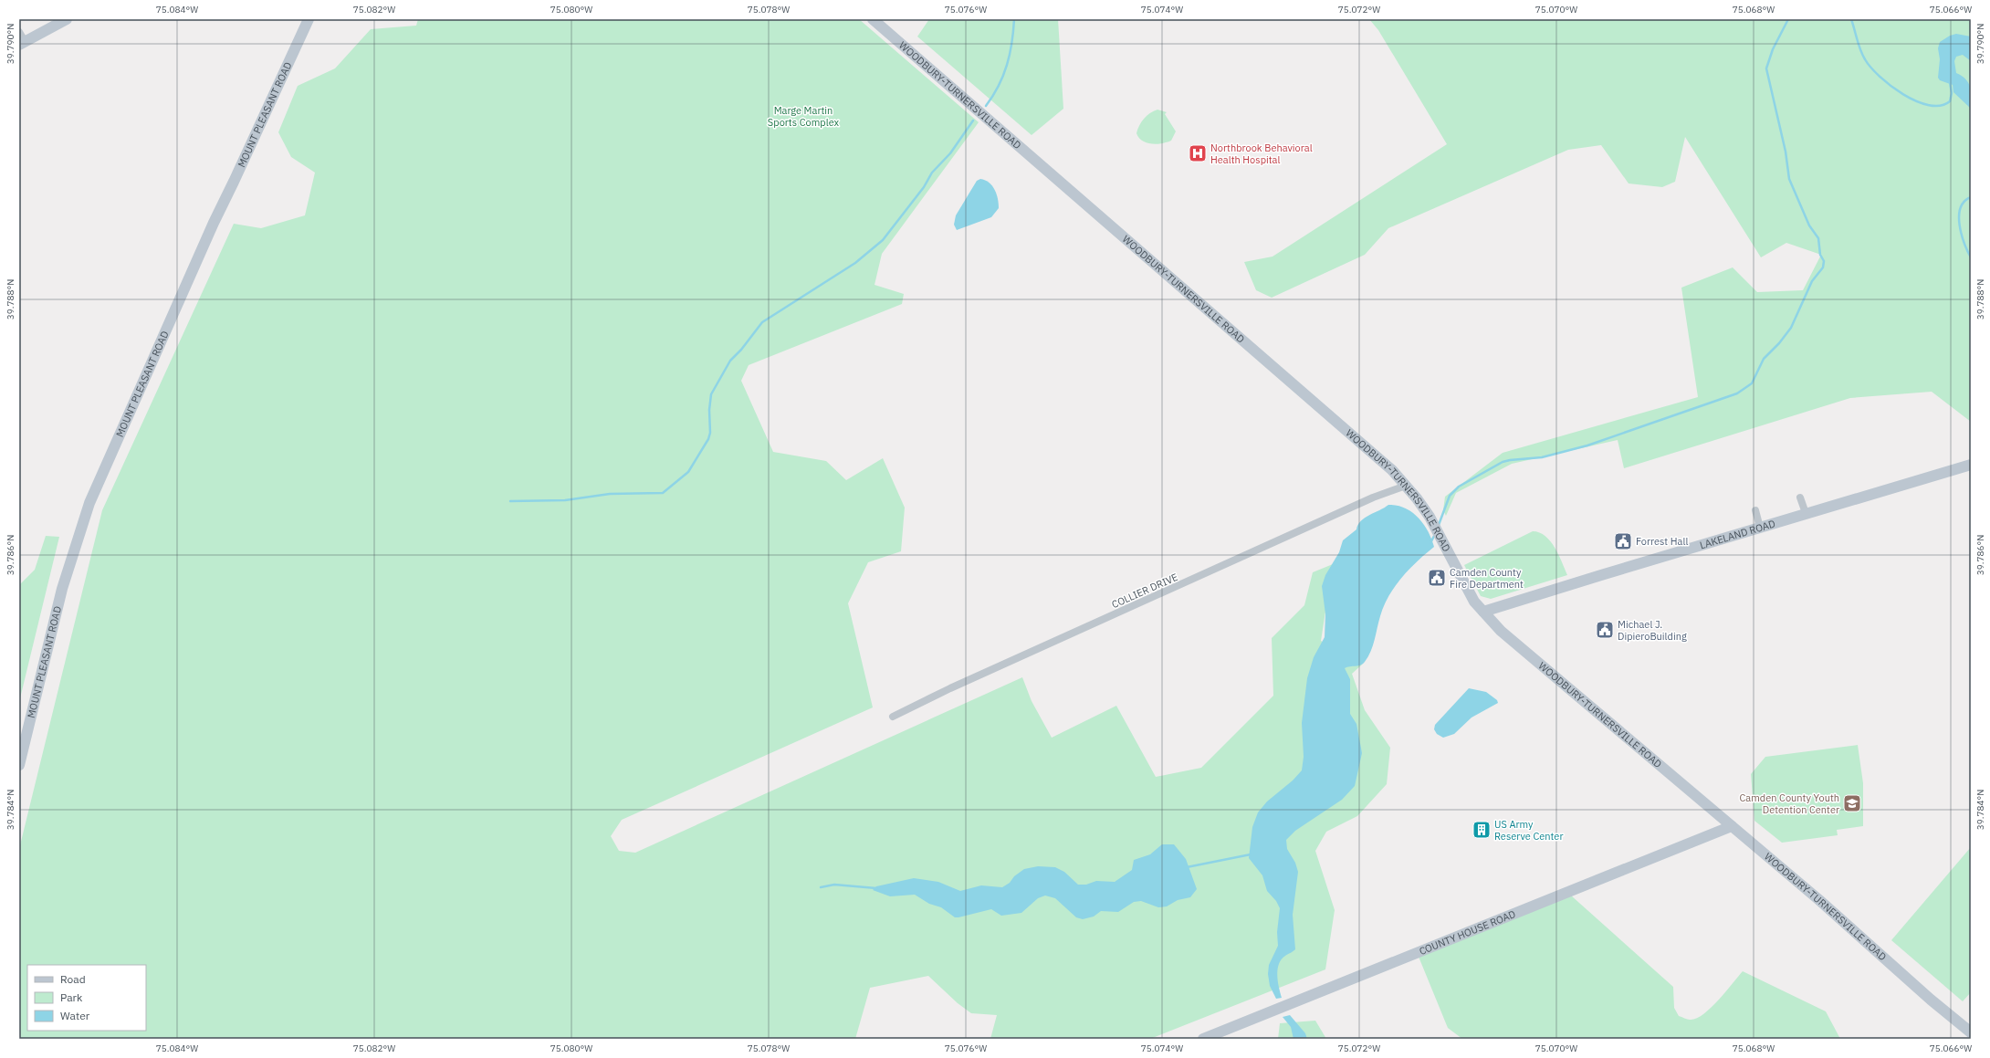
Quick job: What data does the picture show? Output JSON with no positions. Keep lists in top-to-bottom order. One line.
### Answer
{"streets":{"street":["WOODBURY-TURNERSVILLE ROAD","MOUNT PLEASANT ROAD","LAKELAND ROAD","COLLIER DRIVE","COUNTY HOUSE ROAD"]},"crossings":[["WOODBURY-TURNERSVILLE ROAD","LAKELAND ROAD"],["WOODBURY-TURNERSVILLE ROAD","COLLIER DRIVE"],["WOODBURY-TURNERSVILLE ROAD","COUNTY HOUSE ROAD"]],"parks":["Marge Martin Sports Complex"],"places":{"hospital":["Northbrook Behavioral Health Hospital"],"public building":["Forrest Hall","Camden County Fire Department","Michael J. DipieroBuilding"],"school or university":["Camden County Youth Detention Center"],"building":["US Army Reserve Center"]},"legend":["Road","Park","Water"],"coordinates":["75.084°W","75.082°W","75.080°W","75.078°W","75.076°W","75.074°W","75.072°W","75.070°W","75.068°W","75.066°W","39.790°N","39.788°N","39.786°N","39.784°N"]}
